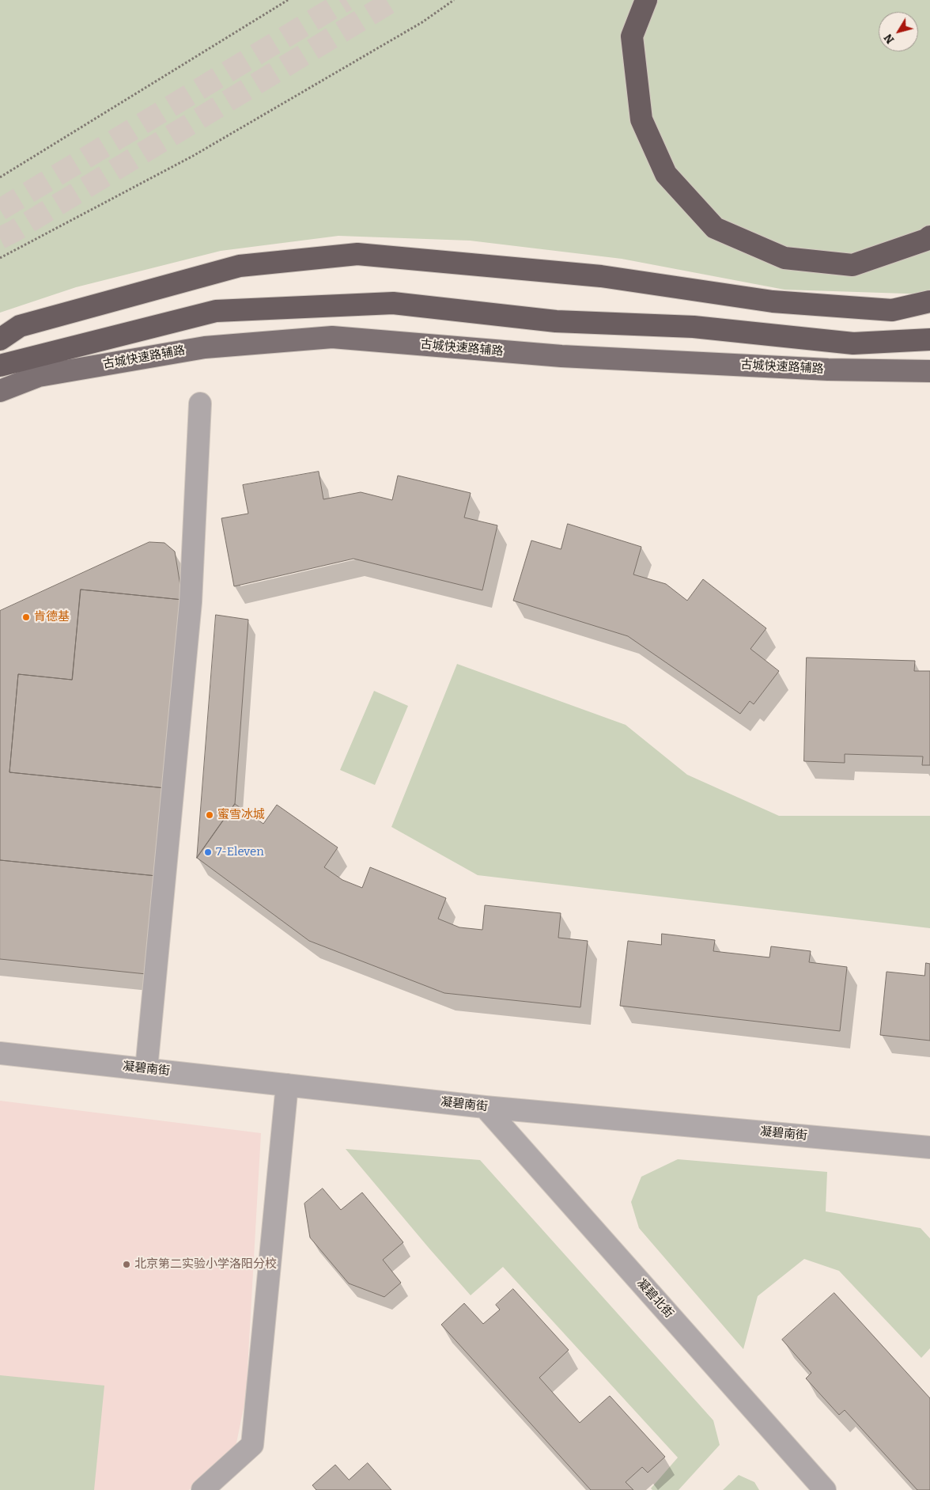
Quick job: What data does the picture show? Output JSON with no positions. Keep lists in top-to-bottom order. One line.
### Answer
{"streets":{"main road":["古城快速路辅路"],"street":["凝碧南街","凝碧北街"]},"crossings":[["凝碧南街","凝碧北街"]],"places":["肯德基","蜜雪冰城","7-Eleven","北京第二实验小学洛阳分校"],"north":"bottom left"}
